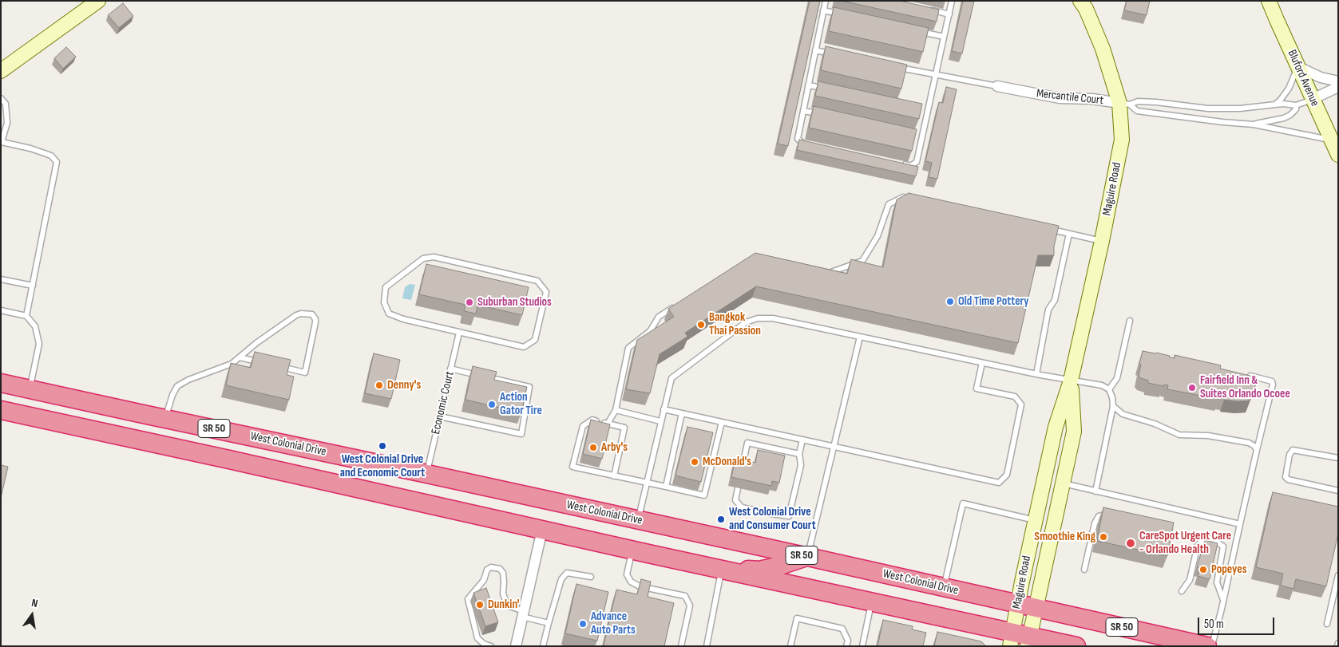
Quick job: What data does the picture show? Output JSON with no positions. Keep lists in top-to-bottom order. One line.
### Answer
{"streets":{"highway":["SR 50","West Colonial Drive"],"main road":["Bluford Avenue","Maguire Road"],"street":["Mercantile Court"],"lane":["Economic Court"]},"crossings":[["Mercantile Court","Maguire Road"],["Maguire Road","SR 50"],["Maguire Road","West Colonial Drive"],["Economic Court","West Colonial Drive"]],"places":["Old Time Pottery","Suburban Studios","Bangkok Thai Passion","Denny's","Fairfield Inn & Suites Orlando Ocoee","Action Gator Tire","West Colonial Drive and Economic Court","Arby's","McDonald's","West Colonial Drive and Consumer Court","Smoothie King","CareSpot Urgent Care - Orlando Health","Popeyes","Dunkin'","Advance Auto Parts"],"scale_bar":"50 m","north":"top"}
